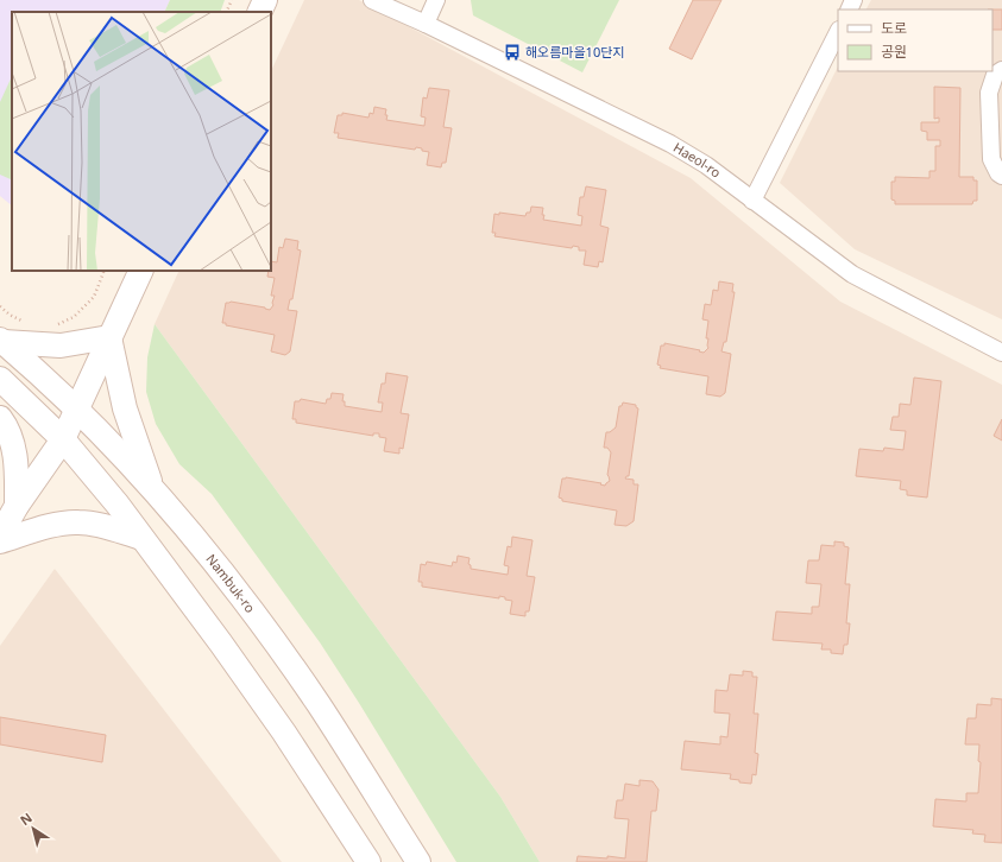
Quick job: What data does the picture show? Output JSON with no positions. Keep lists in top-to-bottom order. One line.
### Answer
{"streets":{"main road":["Nambuk-ro"],"street":["Haeol-ro"]},"places":{"bus stop":["해오름마을10단지"]},"legend":["도로","공원"],"north":"top left"}
